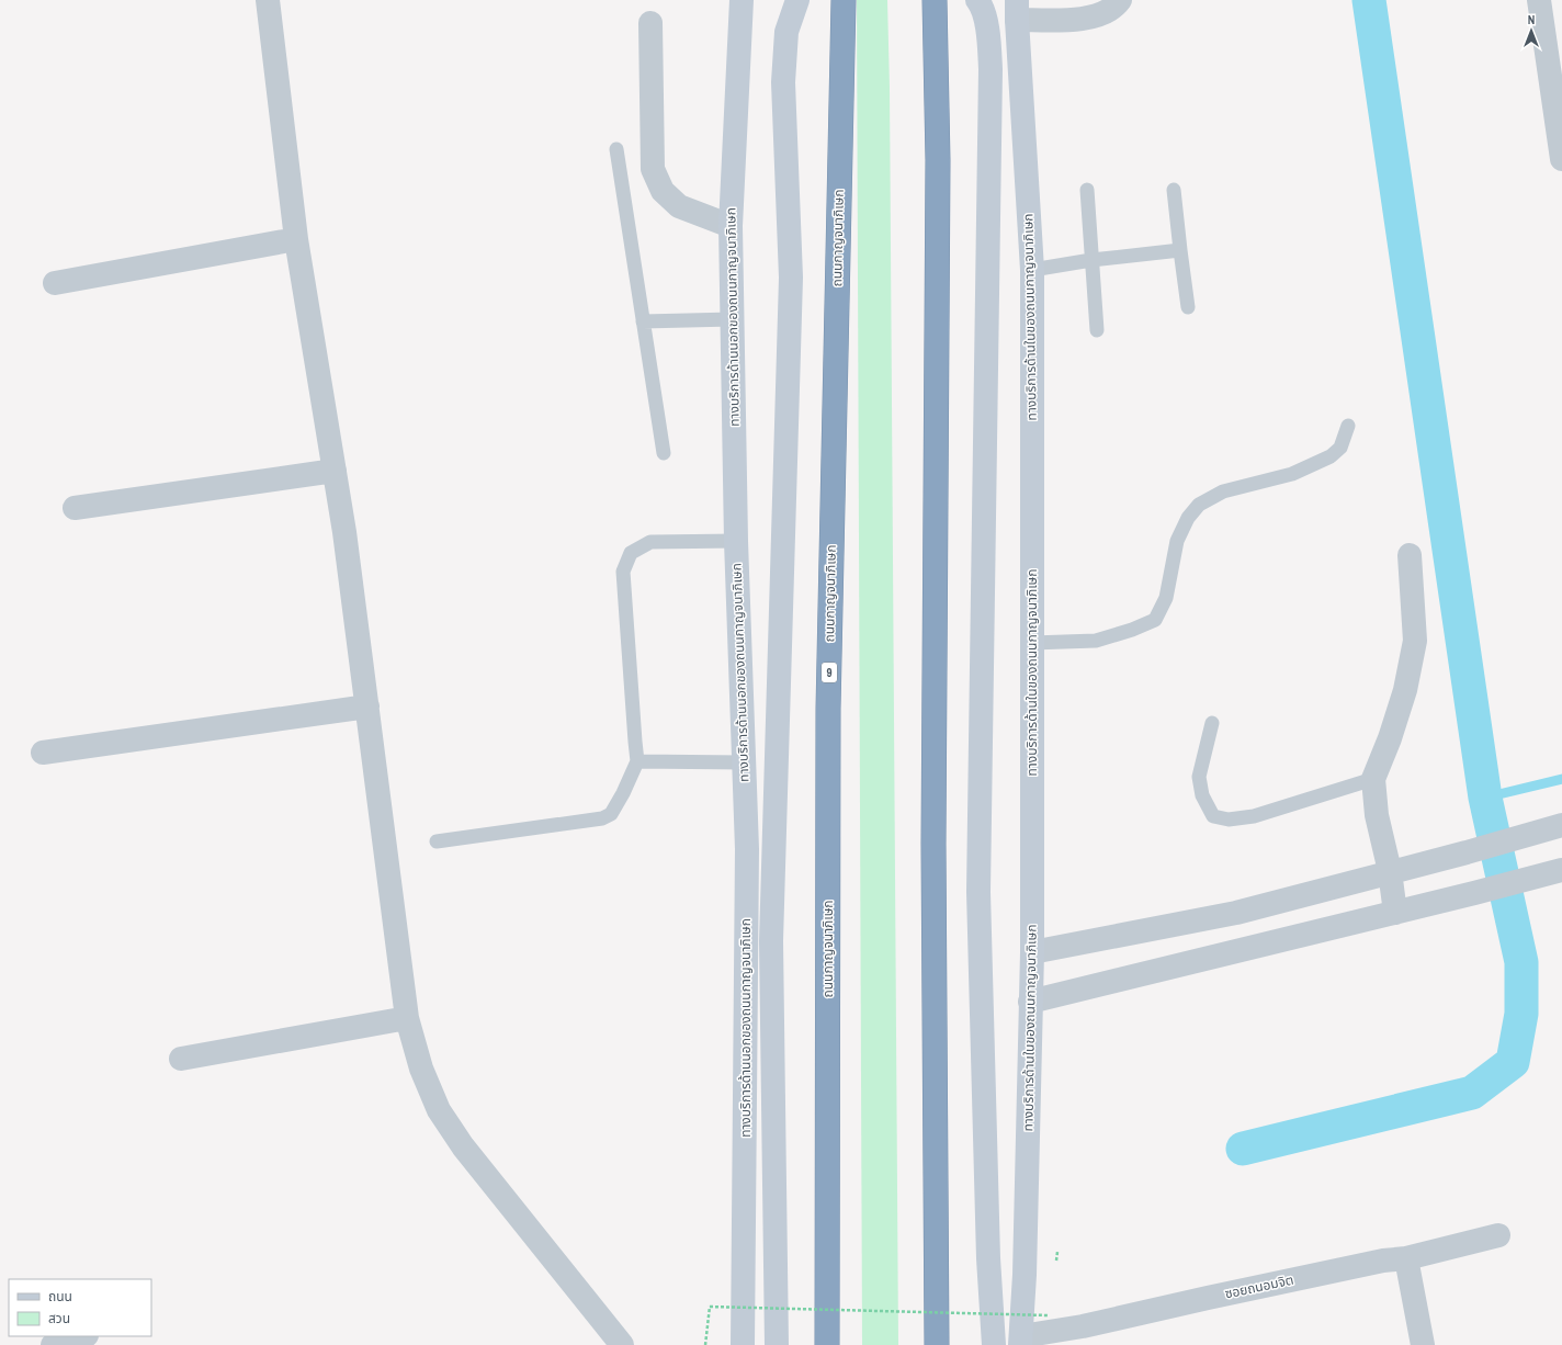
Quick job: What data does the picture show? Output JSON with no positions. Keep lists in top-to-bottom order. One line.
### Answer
{"streets":{"highway":["ถนนกาญจนาภิเษก","9"],"main road":["ทางบริการด้านนอกของถนนกาญจนาภิเษก","ทางบริการด้านในของถนนกาญจนาภิเษก"],"street":["ซอยถนอมจิต"]},"crossings":[["ทางบริการด้านในของถนนกาญจนาภิเษก","ซอยถนอมจิต"]],"legend":["ถนน","สวน"],"north":"top"}
